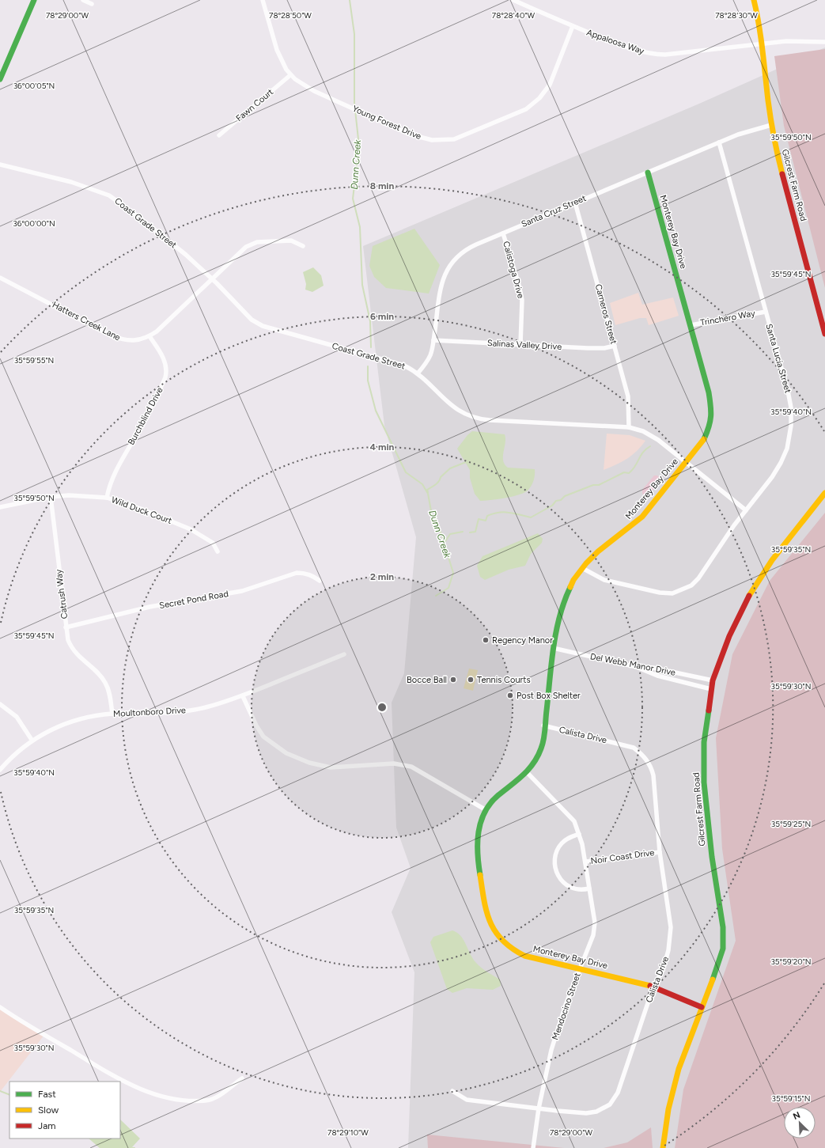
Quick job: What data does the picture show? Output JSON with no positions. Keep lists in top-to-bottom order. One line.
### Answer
{"streets":{"main road":["Gilcrest Farm Road","Monterey Bay Drive"],"street":["Appaloosa Way","Fawn Court","Young Forest Drive","Santa Cruz Street","Coast Grade Street","Calistoga Drive","Carneros Street","Trinchero Way","Hatters Creek Lane","Salinas Valley Drive","Santa Lucia Street","Burchblind Drive","Wild Duck Court","Catrush Way","Secret Pond Road","Del Webb Manor Drive","Moultonboro Drive","Calista Drive","Noir Coast Drive","Mendocino Street"]},"crossings":[["Appaloosa Way","Young Forest Drive"],["Appaloosa Way","Gilcrest Farm Road"],["Fawn Court","Young Forest Drive"],["Gilcrest Farm Road","Santa Cruz Street"],["Gilcrest Farm Road","Monterey Bay Drive"],["Gilcrest Farm Road","Del Webb Manor Drive"],["Santa Cruz Street","Coast Grade Street"],["Santa Cruz Street","Monterey Bay Drive"],["Santa Cruz Street","Calistoga Drive"],["Santa Cruz Street","Carneros Street"],["Santa Cruz Street","Salinas Valley Drive"],["Santa Cruz Street","Santa Lucia Street"],["Coast Grade Street","Monterey Bay Drive"],["Coast Grade Street","Carneros Street"],["Coast Grade Street","Hatters Creek Lane"],["Coast Grade Street","Santa Lucia Street"],["Monterey Bay Drive","Trinchero Way"],["Monterey Bay Drive","Santa Lucia Street"],["Monterey Bay Drive","Del Webb Manor Drive"],["Monterey Bay Drive","Calista Drive"],["Monterey Bay Drive","Mendocino Street"],["Calistoga Drive","Salinas Valley Drive"],["Carneros Street","Salinas Valley Drive"],["Trinchero Way","Santa Lucia Street"],["Hatters Creek Lane","Burchblind Drive"],["Burchblind Drive","Wild Duck Court"],["Wild Duck Court","Catrush Way"],["Catrush Way","Secret Pond Road"],["Catrush Way","Moultonboro Drive"],["Calista Drive","Noir Coast Drive"],["Calista Drive","Mendocino Street"],["Noir Coast Drive","Mendocino Street"]],"water":["Dunn Creek"],"places":["Regency Manor","Bocce Ball","Tennis Courts","Post Box Shelter"],"legend":["Fast","Slow","Jam"],"north":"top left","coordinates":["78°29'00\"W","78°28'50\"W","78°28'40\"W","78°28'30\"W","36°00'05\"N","35°59'50\"N","36°00'00\"N","35°59'45\"N","35°59'55\"N","35°59'40\"N","35°59'35\"N","35°59'30\"N","35°59'25\"N","35°59'20\"N","35°59'15\"N","78°29'10\"W"],"rings":["8 min","6 min","4 min","2 min"]}
